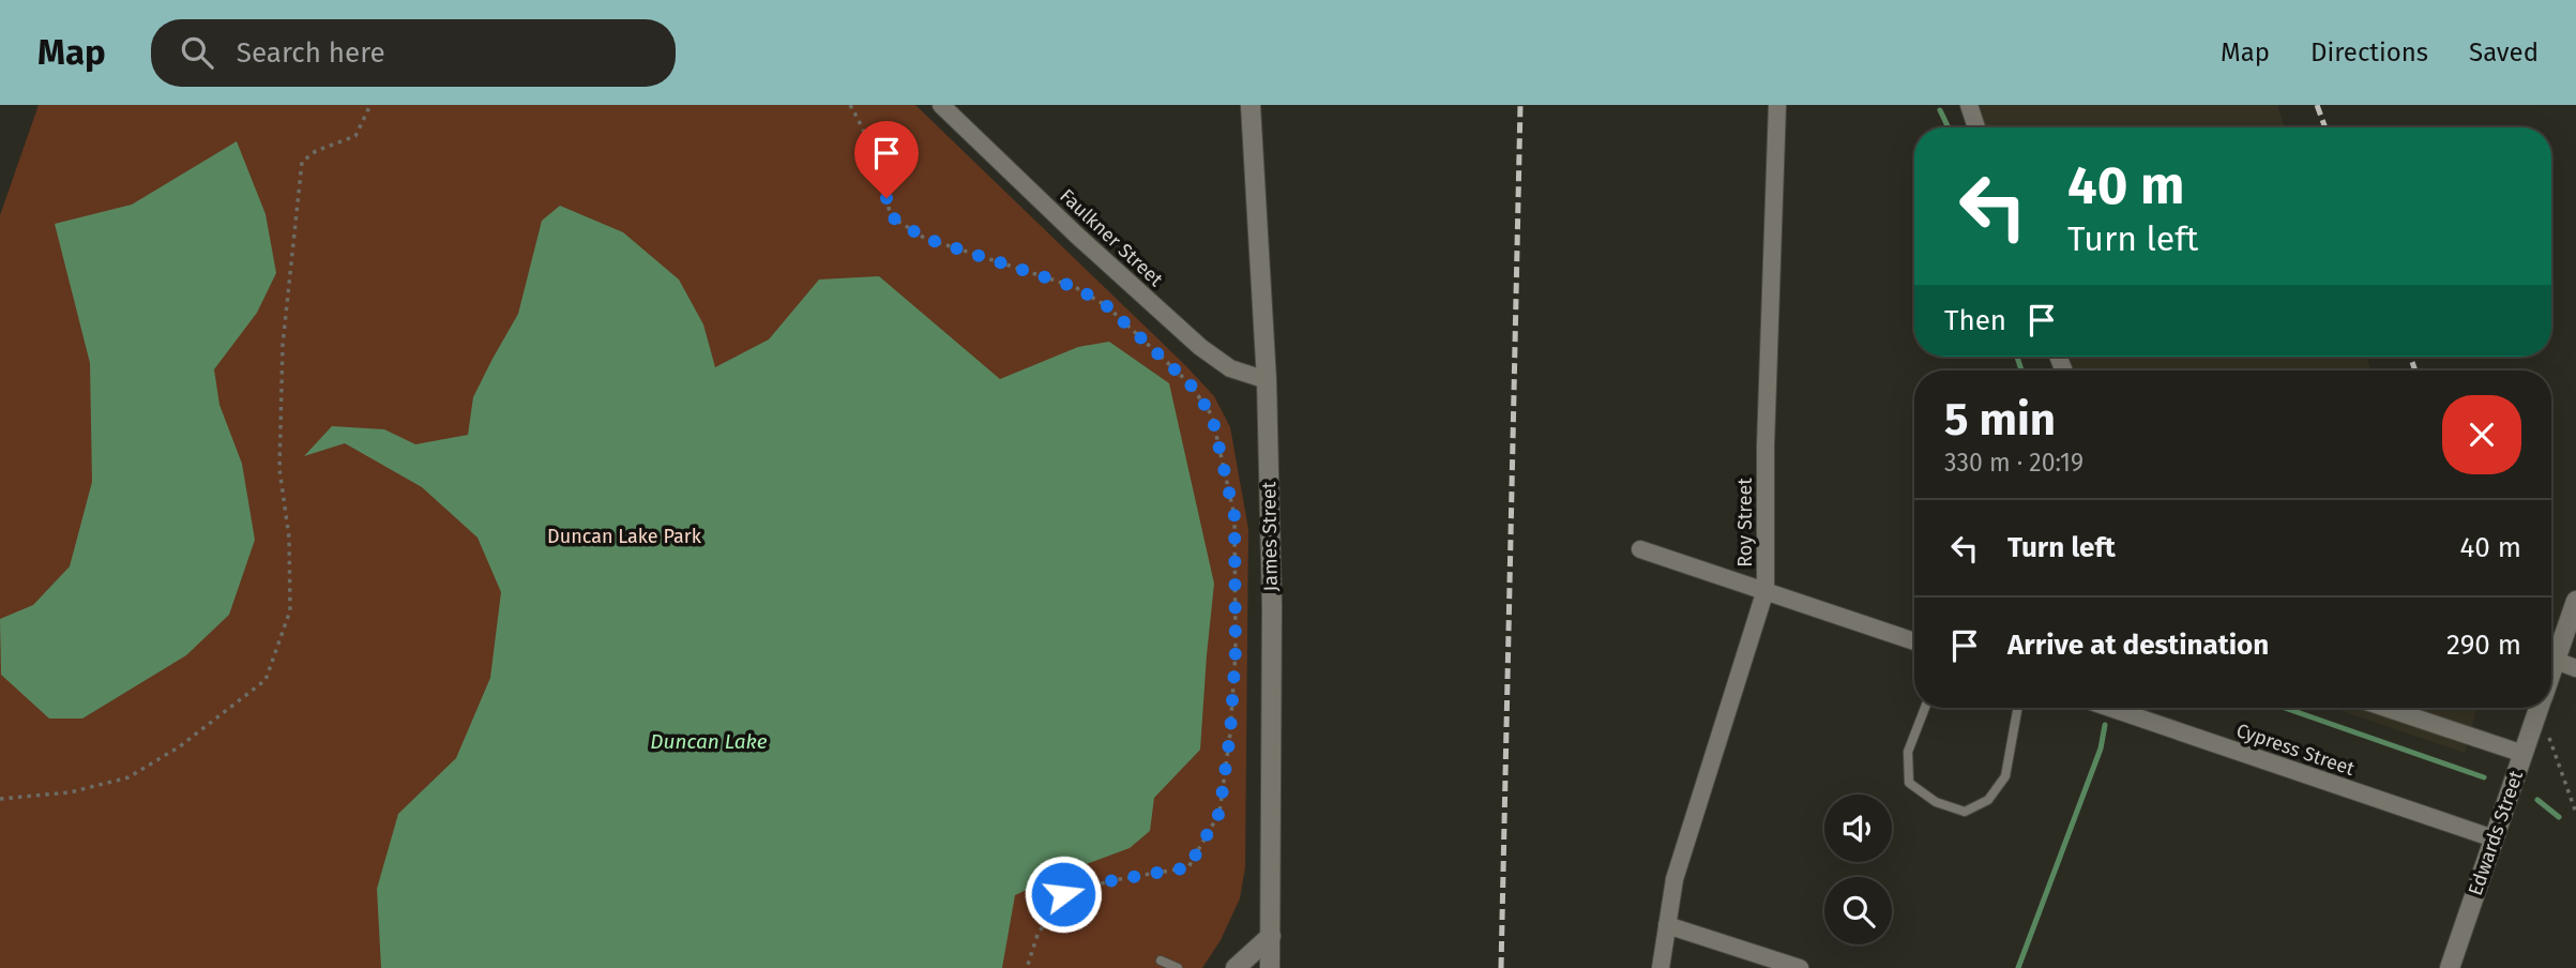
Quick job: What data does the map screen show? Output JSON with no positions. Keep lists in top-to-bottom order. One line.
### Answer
{"streets":{"street":["Faulkner Street","Roy Street","James Street","Cypress Street","Edwards Street"]},"crossings":[["Faulkner Street","James Street"],["Cypress Street","Edwards Street"]],"water":["Duncan Lake"],"parks":["Duncan Lake Park"],"page":{"header":"Map","search":"Search here","nav":["Map","Directions","Saved"],"turn":["40 m","Turn left"],"then":"Then","heading":["5 min","330 m · 20:19"],"list":[{"name":"Turn left","value":"40 m"},{"name":"Arrive at destination","value":"290 m"}]}}
